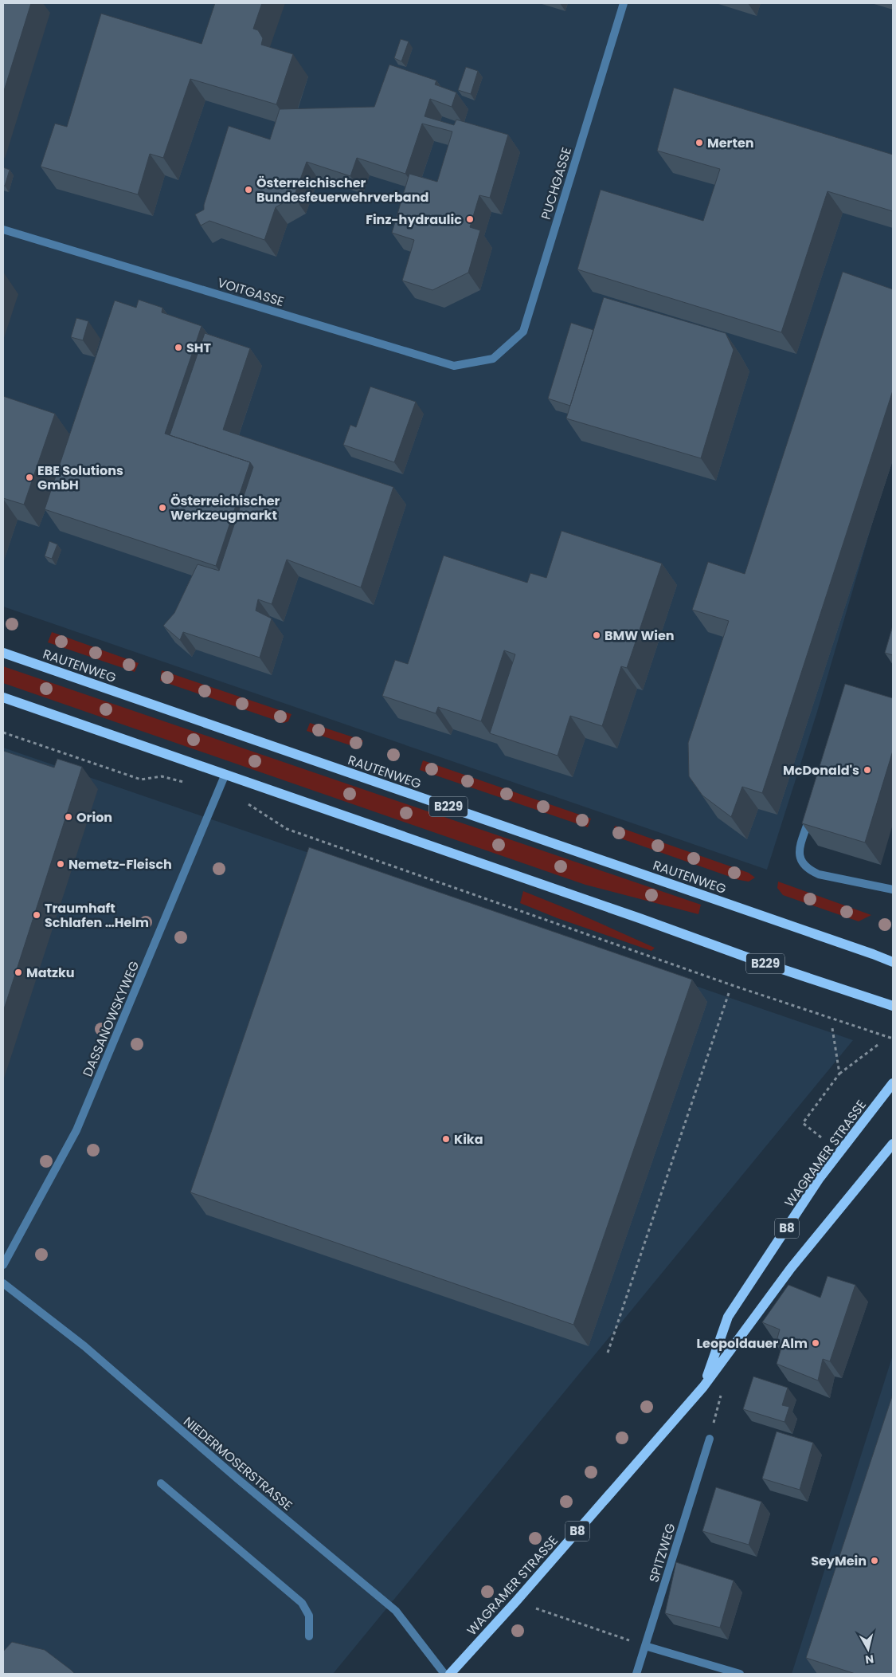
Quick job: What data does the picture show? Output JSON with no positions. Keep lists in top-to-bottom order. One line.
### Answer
{"streets":{"main road":["RAUTENWEG","B229","WAGRAMER STRASSE","B8"],"street":["PUCHGASSE","VOITGASSE","DASSANOWSKYWEG","NIEDERMOSERSTRASSE","SPITZWEG"]},"crossings":[["PUCHGASSE","VOITGASSE"],["B229","DASSANOWSKYWEG"]],"places":["Merten","Österreichischer Bundesfeuerwehrverband","Finz-hydraulic","SHT","EBE Solutions GmbH","Österreichischer Werkzeugmarkt","BMW Wien","McDonald's","Orion","Nemetz-Fleisch","Traumhaft Schlafen …Helm","Matzku","Kika","Leopoldauer Alm","SeyMein"],"north":"bottom"}
